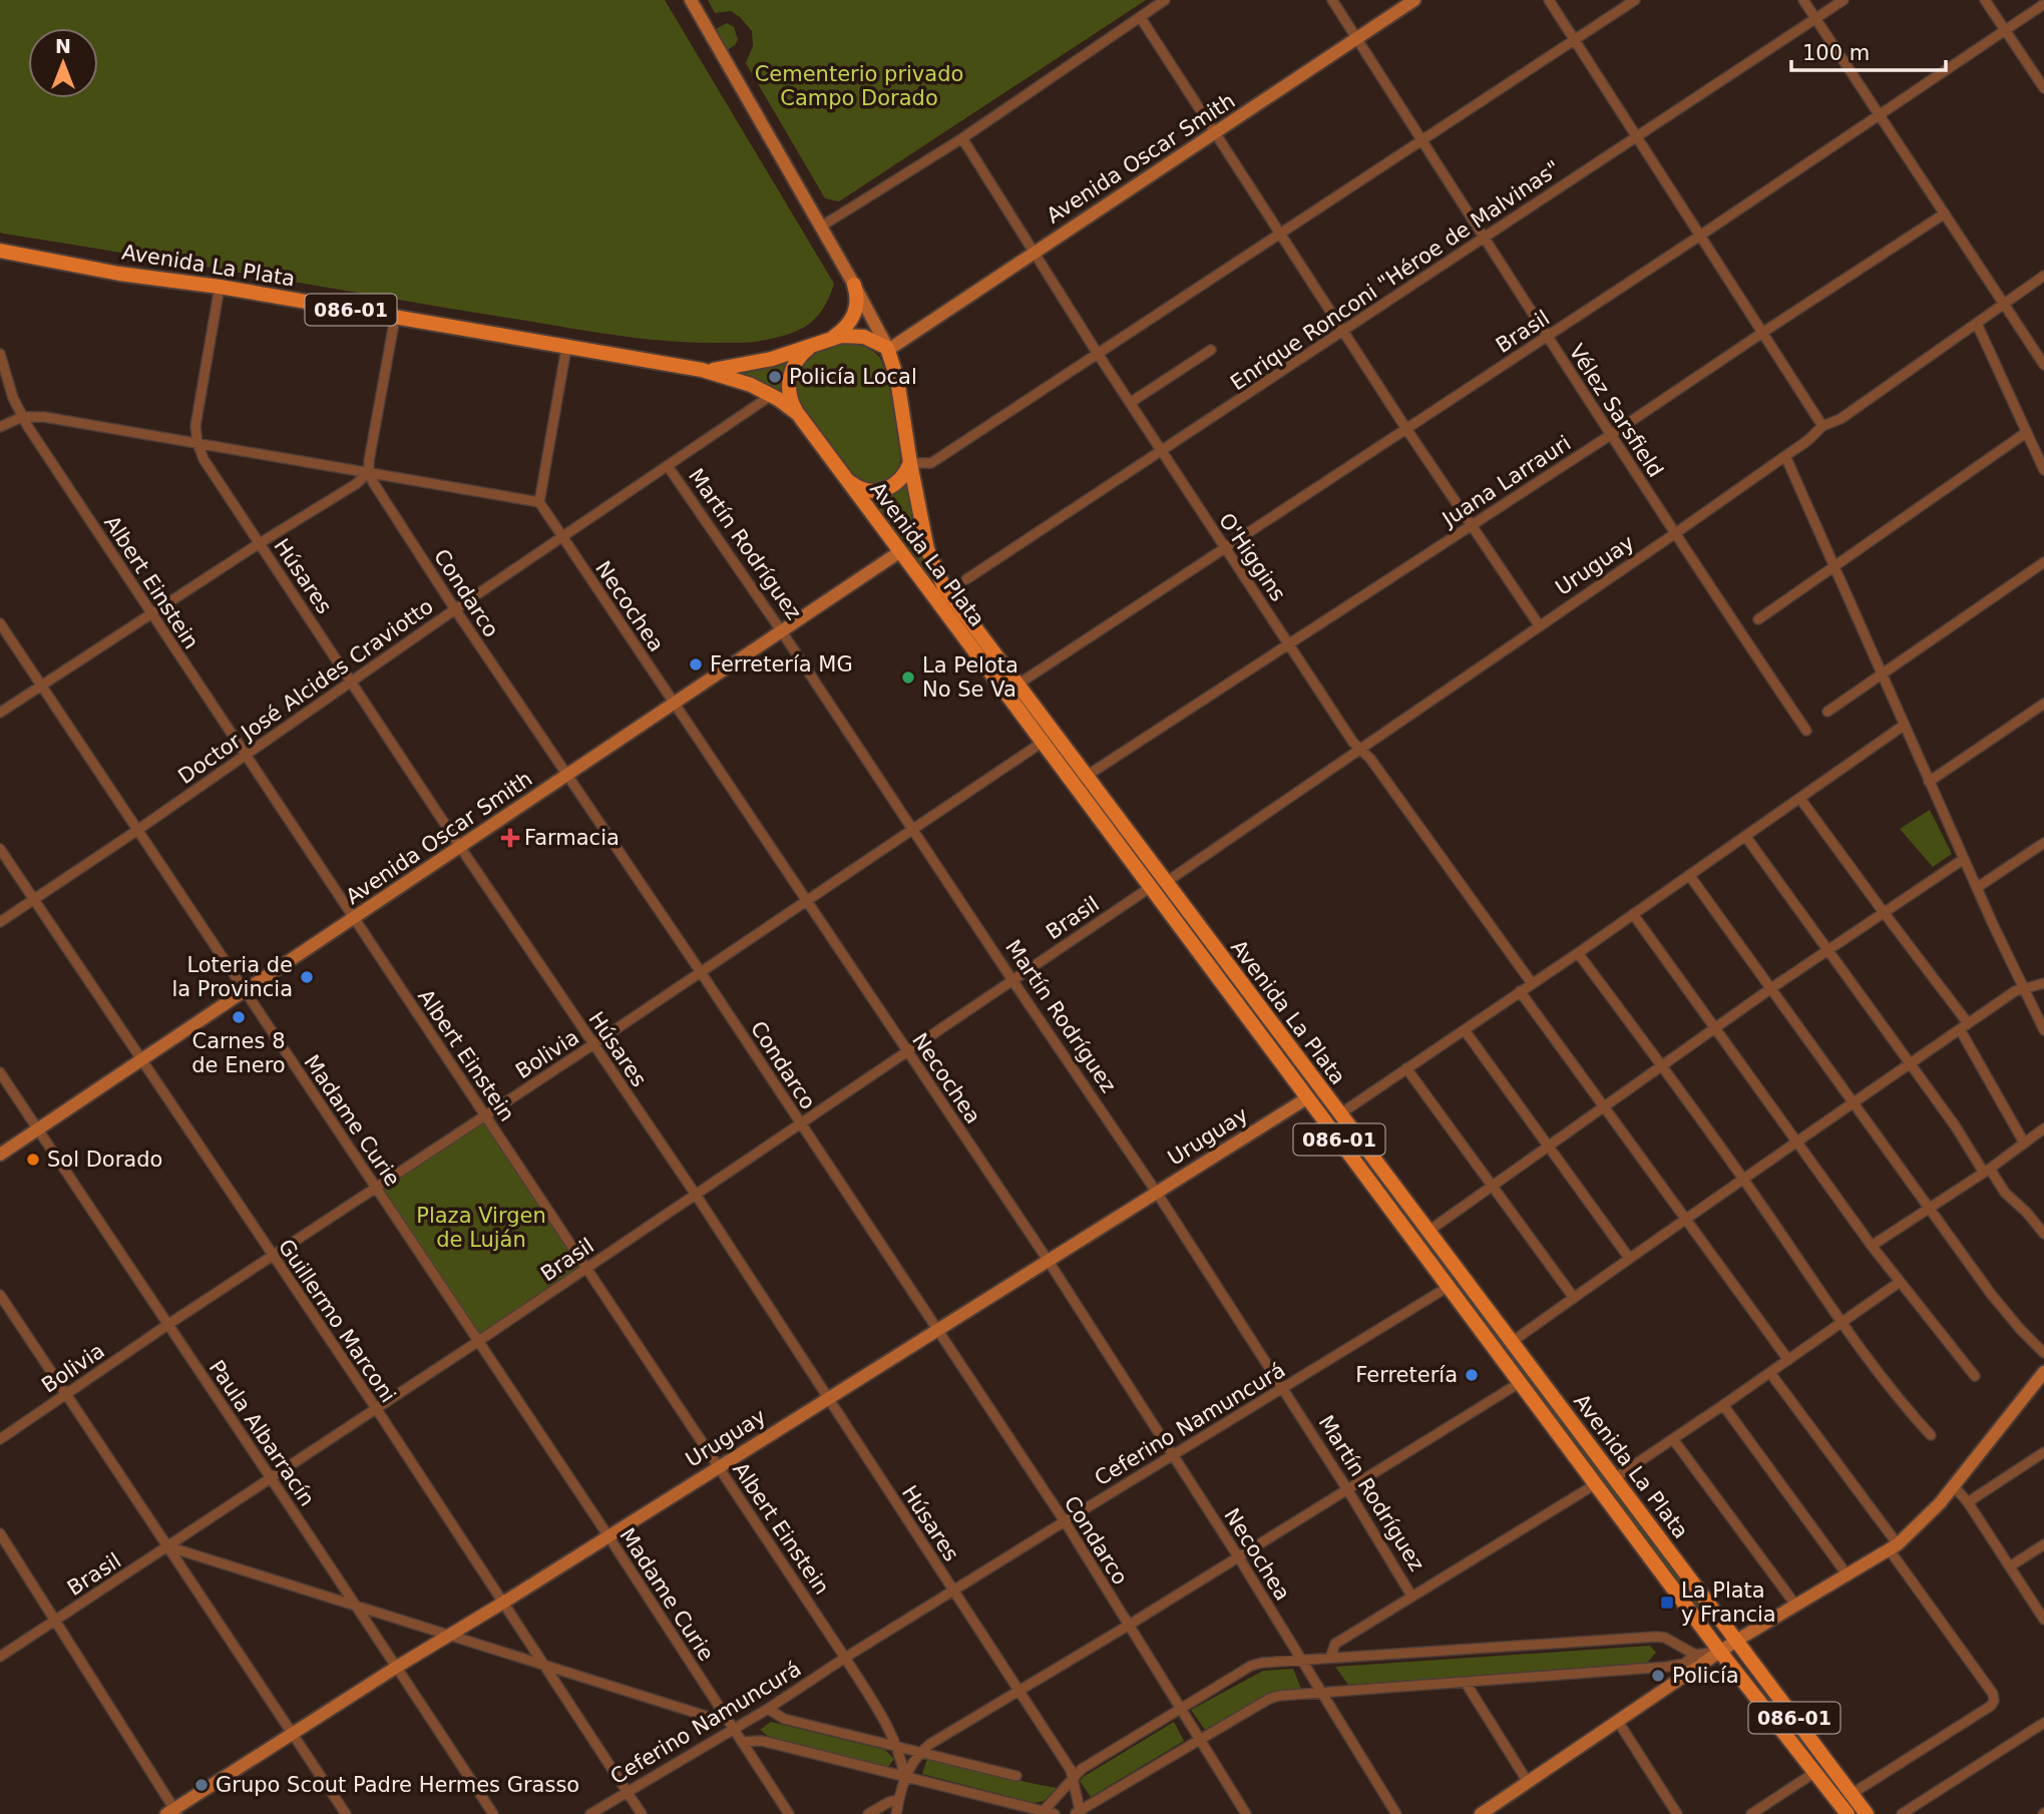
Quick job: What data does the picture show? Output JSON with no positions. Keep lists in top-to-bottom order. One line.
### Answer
{"streets":{"main road":["Avenida Oscar Smith","Avenida La Plata","086-01","Uruguay"],"street":["Enrique Ronconi \"Héroe de Malvinas\"","Brasil","Vélez Sarsfield","Juana Larrauri","Martín Rodríguez","O'Higgins","Húsares","Albert Einstein","Condarco","Necochea","Doctor José Alcides Craviotto","Bolivia","Madame Curie","Guillermo Marconi","Ceferino Namuncurá","Paula Albarracín"]},"crossings":[["Avenida Oscar Smith","Avenida La Plata"],["Avenida Oscar Smith","Vélez Sarsfield"],["Avenida Oscar Smith","Martín Rodríguez"],["Avenida Oscar Smith","O'Higgins"],["Avenida Oscar Smith","Húsares"],["Avenida Oscar Smith","Albert Einstein"],["Avenida Oscar Smith","Condarco"],["Avenida Oscar Smith","Necochea"],["Avenida Oscar Smith","Madame Curie"],["Avenida Oscar Smith","Guillermo Marconi"],["Avenida Oscar Smith","Paula Albarracín"],["Avenida La Plata","Brasil"],["Avenida La Plata","Juana Larrauri"],["Avenida La Plata","Uruguay"],["Avenida La Plata","Húsares"],["Avenida La Plata","Doctor José Alcides Craviotto"],["Avenida La Plata","Bolivia"],["Avenida La Plata","Ceferino Namuncurá"],["Enrique Ronconi \"Héroe de Malvinas\"","Vélez Sarsfield"],["Enrique Ronconi \"Héroe de Malvinas\"","O'Higgins"],["Brasil","Vélez Sarsfield"],["Brasil","Martín Rodríguez"],["Brasil","O'Higgins"],["Brasil","Uruguay"],["Brasil","Húsares"],["Brasil","Albert Einstein"],["Brasil","Condarco"],["Brasil","Necochea"],["Brasil","Madame Curie"],["Brasil","Guillermo Marconi"],["Brasil","Paula Albarracín"],["Vélez Sarsfield","Juana Larrauri"],["Vélez Sarsfield","Uruguay"],["Juana Larrauri","O'Higgins"],["Martín Rodríguez","Uruguay"],["Martín Rodríguez","Doctor José Alcides Craviotto"],["Martín Rodríguez","Bolivia"],["Martín Rodríguez","Ceferino Namuncurá"],["O'Higgins","Uruguay"],["Uruguay","Húsares"],["Uruguay","Albert Einstein"],["Uruguay","Condarco"],["Uruguay","Necochea"],["Uruguay","Madame Curie"],["Uruguay","Guillermo Marconi"],["Uruguay","Paula Albarracín"],["Húsares","Doctor José Alcides Craviotto"],["Húsares","Bolivia"],["Húsares","Ceferino Namuncurá"],["Albert Einstein","Doctor José Alcides Craviotto"],["Albert Einstein","Bolivia"],["Albert Einstein","Ceferino Namuncurá"],["Condarco","Doctor José Alcides Craviotto"],["Condarco","Bolivia"],["Condarco","Ceferino Namuncurá"],["Necochea","Doctor José Alcides Craviotto"],["Necochea","Bolivia"],["Necochea","Ceferino Namuncurá"],["Doctor José Alcides Craviotto","Madame Curie"],["Doctor José Alcides Craviotto","Guillermo Marconi"],["Bolivia","Madame Curie"],["Bolivia","Guillermo Marconi"],["Bolivia","Paula Albarracín"],["Madame Curie","Ceferino Namuncurá"],["Guillermo Marconi","Ceferino Namuncurá"]],"parks":["Cementerio privado Campo Dorado","Plaza Virgen de Luján"],"places":{"other":["Policía Local","Ferretería MG","La Pelota No Se Va","Loteria de la Provincia","Carnes 8 de Enero","Sol Dorado","Ferretería","Policía","Grupo Scout Padre Hermes Grasso"],"health":["Farmacia"],"transit":["La Plata y Francia"]},"scale_bar":"100 m","north":"top"}
